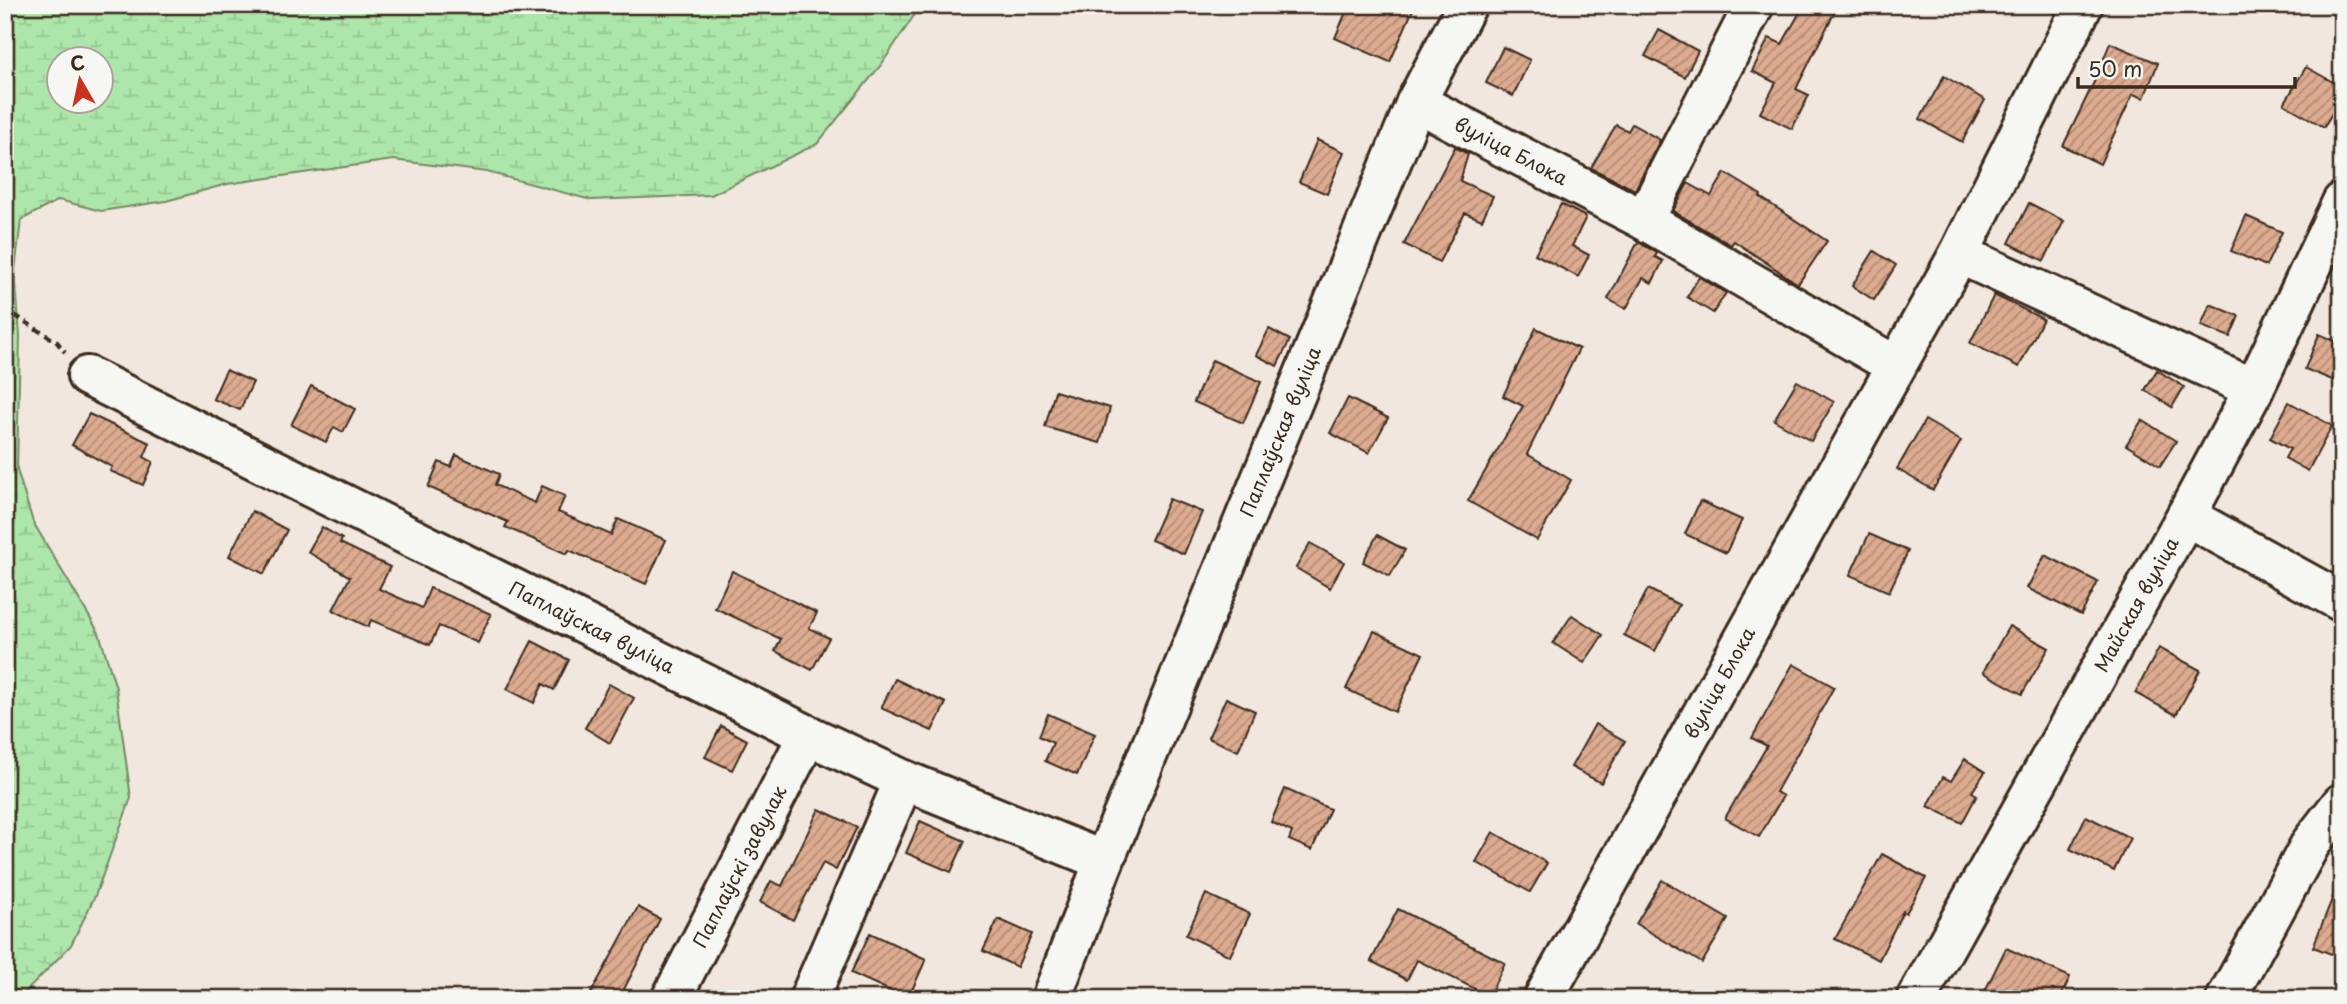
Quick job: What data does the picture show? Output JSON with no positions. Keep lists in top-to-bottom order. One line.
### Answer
{"streets":{"street":["вуліца Блока","Паплаўская вуліца","Майская вуліца","Паплаўскі завулак"]},"crossings":[["вуліца Блока","Паплаўская вуліца"],["Паплаўская вуліца","Паплаўскі завулак"]],"scale_bar":"50 m","north":"top"}
